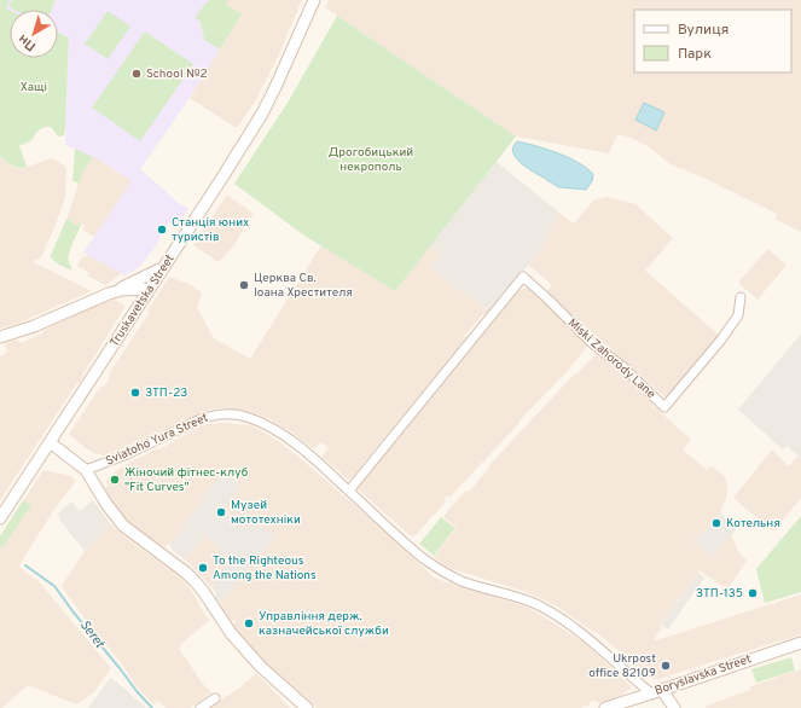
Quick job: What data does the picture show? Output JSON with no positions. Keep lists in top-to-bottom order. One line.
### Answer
{"streets":{"street":["Truskavetska Street","Miski Zahorody Lane","Sviatoho Yura Street","Boryslavska Street"]},"crossings":[["Miski Zahorody Lane","Sviatoho Yura Street"],["Sviatoho Yura Street","Boryslavska Street"]],"water":["Seret"],"parks":["Хащі","Дрогобицький некрополь"],"places":["School №2","Станція юних туристів","Церква Св. Іоана Хрестителя","ЗТП-23","Жіночий фітнес-клуб \"Fit Curves\"","Музей мототехніки","Котельня","To the Righteous Among the Nations","ЗТП-135","Управління держ. казначейської служби","Ukrpost office 82109"],"legend":["Вулиця","Парк"],"north":"bottom left"}
